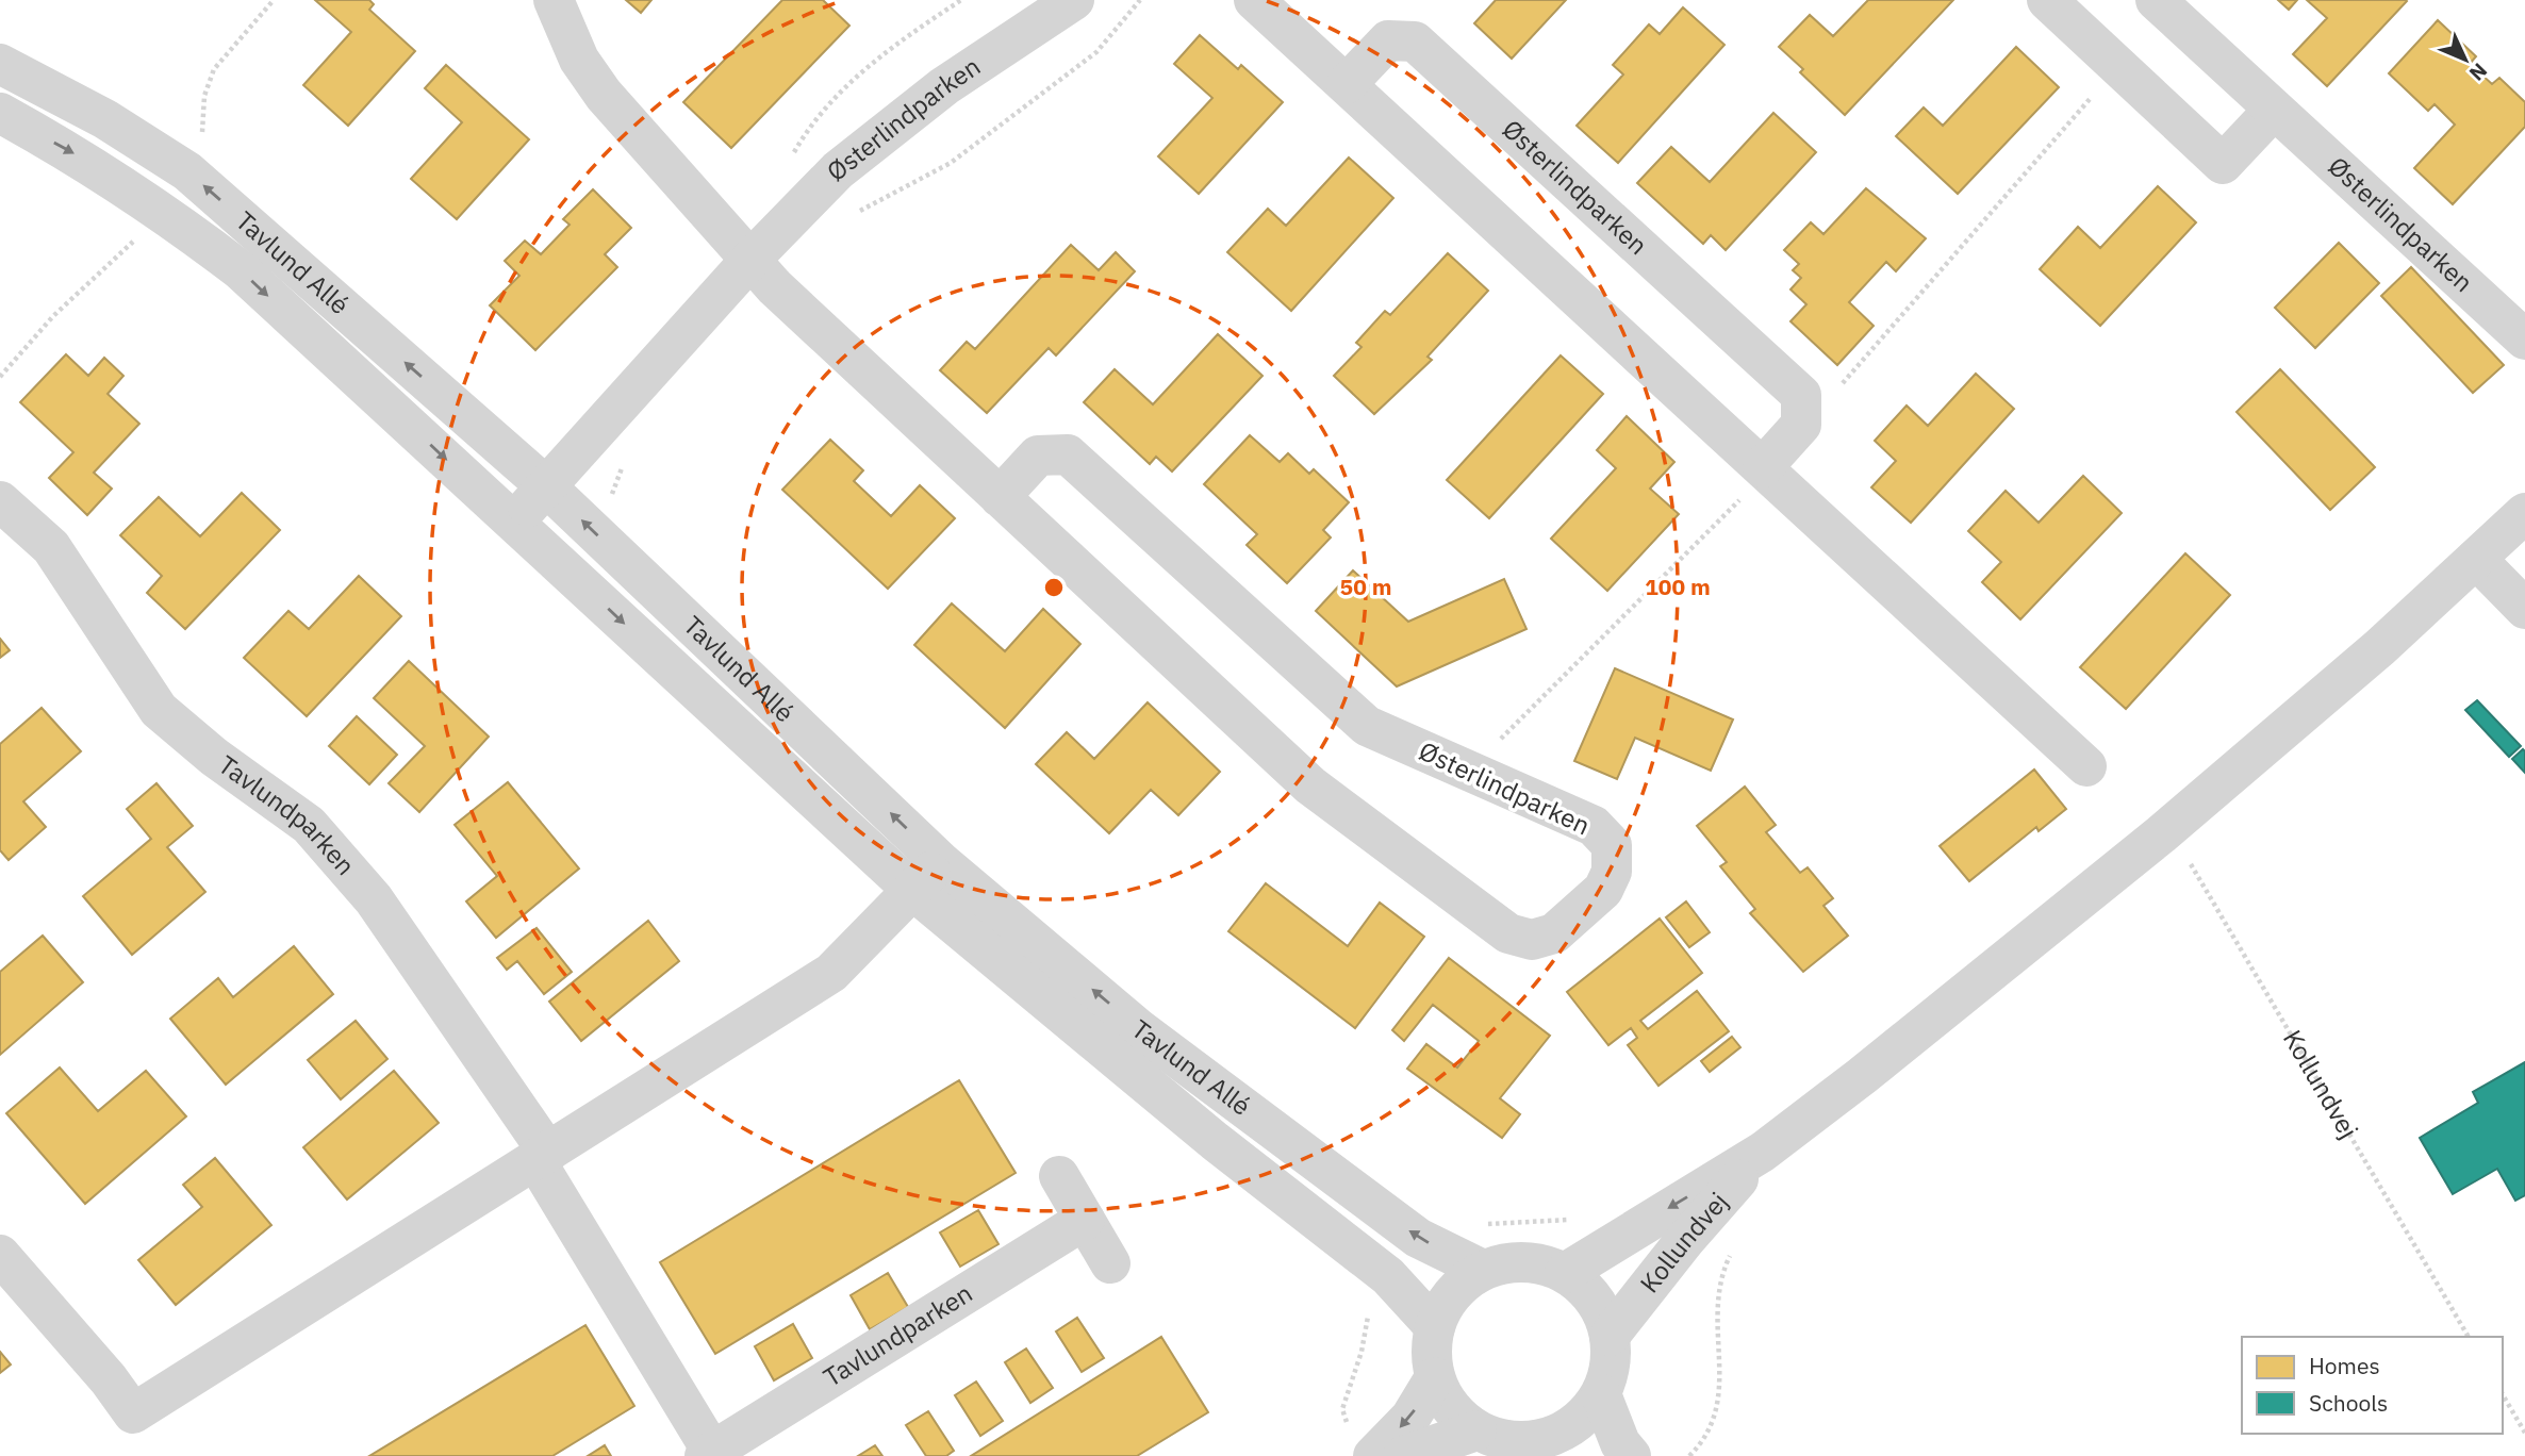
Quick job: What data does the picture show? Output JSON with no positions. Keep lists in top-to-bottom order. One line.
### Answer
{"streets":{"street":["Østerlindparken","Tavlund Allé","Tavlundparken","Kollundvej"]},"crossings":[["Østerlindparken","Tavlund Allé"],["Tavlund Allé","Kollundvej"]],"legend":["Homes","Schools"],"north":"bottom right","rings":["50 m","100 m"]}
